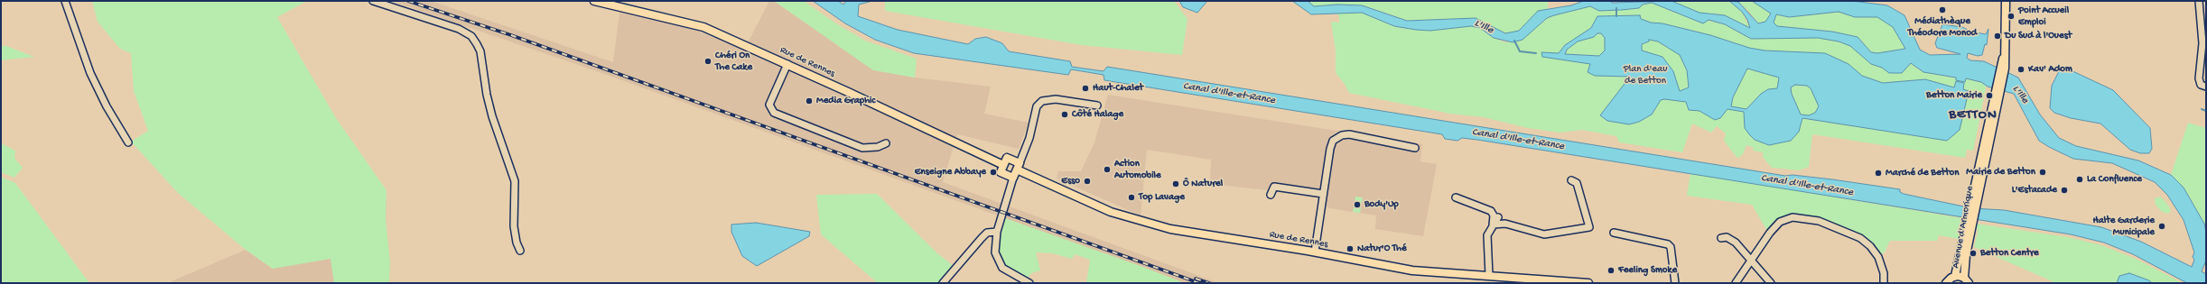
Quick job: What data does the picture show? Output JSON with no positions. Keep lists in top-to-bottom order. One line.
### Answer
{"streets":{"main road":["Rue de Rennes","Avenue d'Armorique"]},"districts":["BETTON"],"water":["L'Ille","Canal d'Ille-et-Rance"],"parks":["Plan d'eau de Betton"],"places":["Médiathèque Théodore Monod","Point Accueil Emploi","Du Sud à l'Ouest","Chéri On The Cake","Kav' Adom","Haut-Chalet","Betton Mairie","Media Graphic","Côté Halage","Action Automobile","Enseigne Abbaye","Mairie de Betton","Marché de Betton","La Confluence","Esso","Ô Naturel","L'Estacade","Top Lavage","Body'Up","Halte Garderie Municipale","Natur'O Thé","Betton Centre","Feeling Smoke"]}
